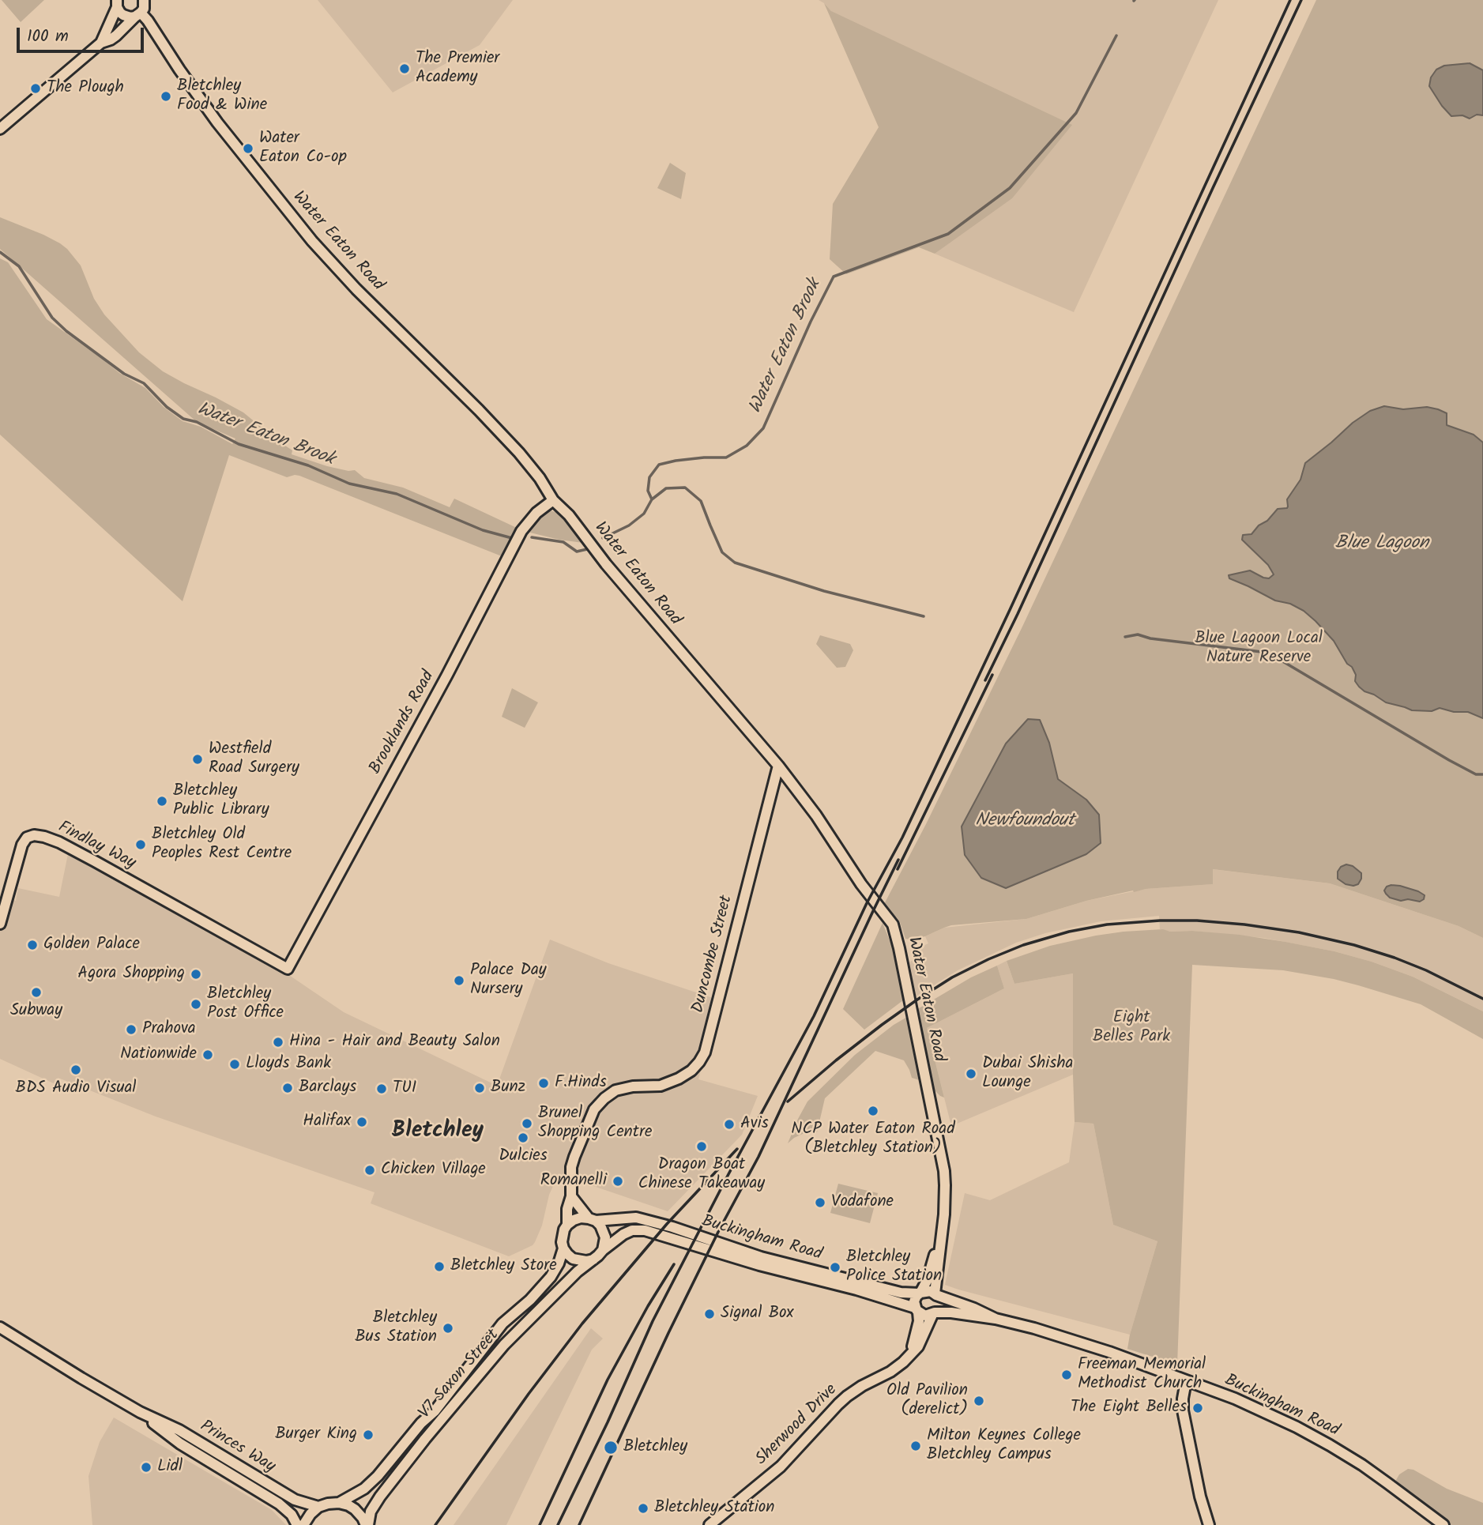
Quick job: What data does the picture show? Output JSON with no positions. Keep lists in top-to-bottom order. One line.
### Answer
{"streets":{"street":["Water Eaton Road","Brooklands Road","Findlay Way","Duncombe Street","Buckingham Road","V7 Saxon Street","Sherwood Drive","Princes Way"]},"crossings":[["Water Eaton Road","Brooklands Road"],["Water Eaton Road","Duncombe Street"],["Water Eaton Road","Buckingham Road"],["Water Eaton Road","Sherwood Drive"],["Brooklands Road","Findlay Way"],["Buckingham Road","V7 Saxon Street"],["Buckingham Road","Sherwood Drive"],["V7 Saxon Street","Princes Way"]],"districts":["Bletchley"],"water":["Water Eaton Brook","Blue Lagoon","Newfoundout"],"parks":["Blue Lagoon Local Nature Reserve","Eight Belles Park"],"places":["The Premier Academy","The Plough","Bletchley Food & Wine","Water Eaton Co-op","Westfield Road Surgery","Bletchley Public Library","Bletchley Old Peoples Rest Centre","Golden Palace","Agora Shopping","Palace Day Nursery","Subway","Bletchley Post Office","Prahova","Hina - Hair and Beauty Salon","Nationwide","Lloyds Bank","BDS Audio Visual","Dubai Shisha Lounge","F.Hinds","Barclays","Bunz","TUI","NCP Water Eaton Road (Bletchley Station)","Halifax","Brunel Shopping Centre","Avis","Dulcies","Dragon Boat Chinese Takeaway","Chicken Village","Romanelli","Vodafone","Bletchley Store","Bletchley Police Station","Signal Box","Bletchley Bus Station","Freeman Memorial Methodist Church","Old Pavilion (derelict)","The Eight Belles","Burger King","Milton Keynes College Bletchley Campus","Bletchley","Lidl","Bletchley Station"],"scale_bar":"100 m"}
